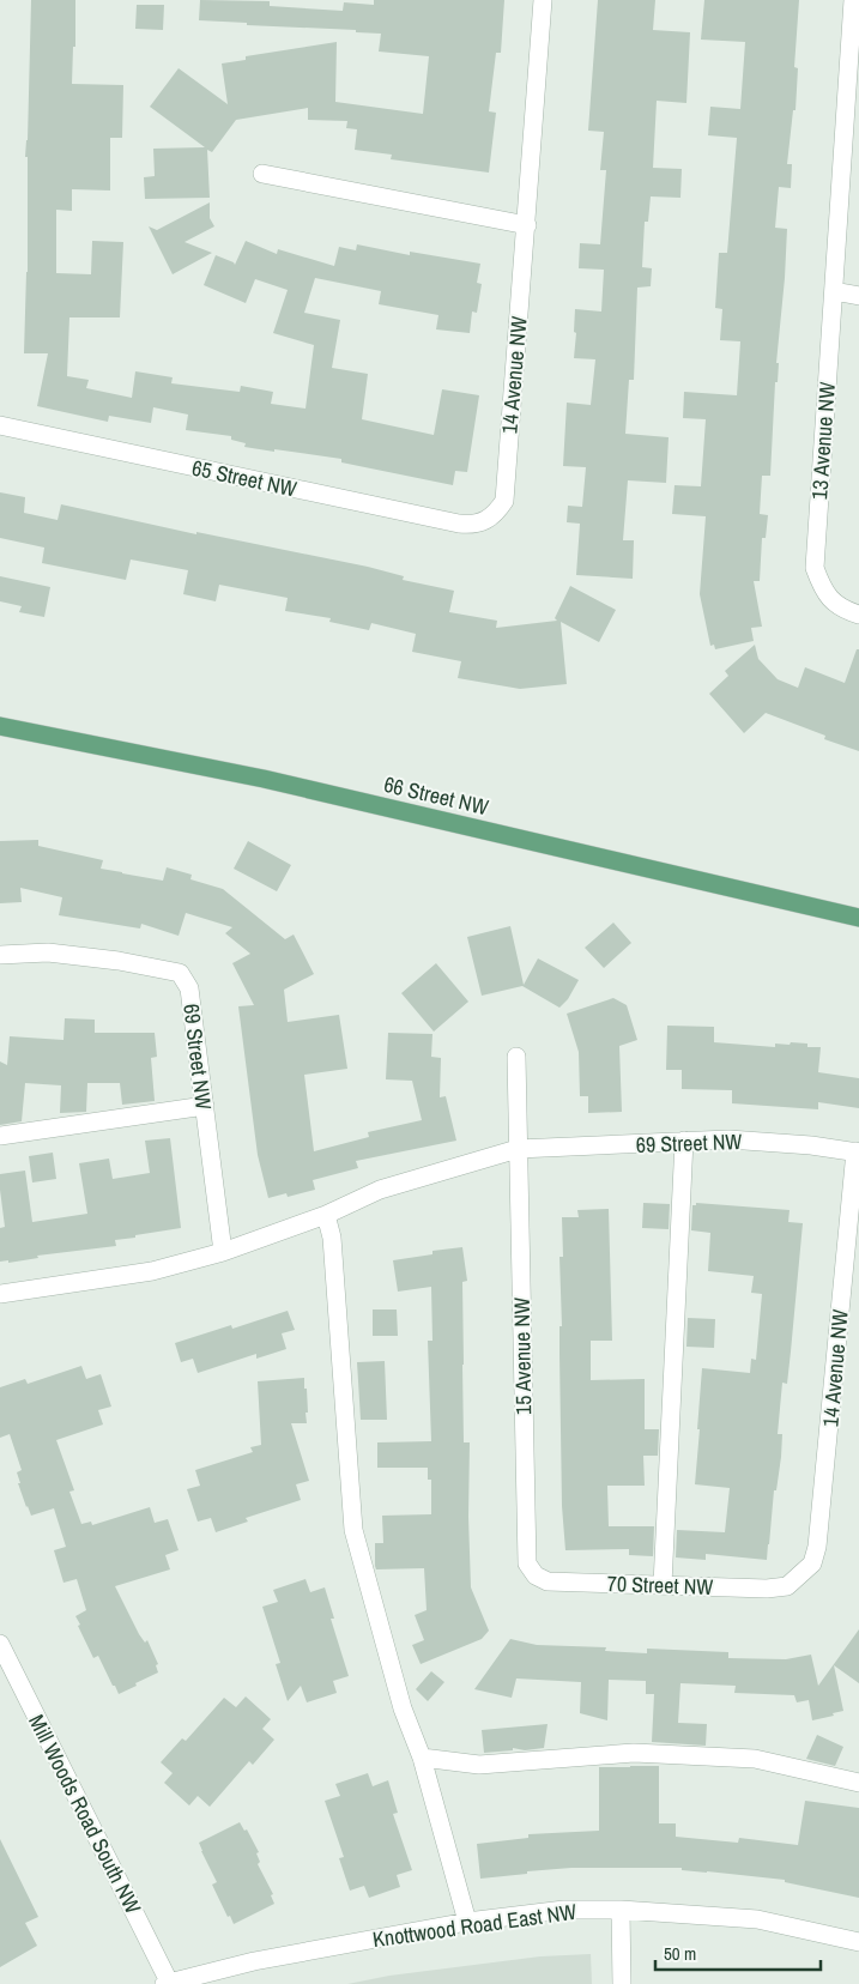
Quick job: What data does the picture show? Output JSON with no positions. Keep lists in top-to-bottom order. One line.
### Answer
{"streets":{"main road":["66 Street NW"],"street":["14 Avenue NW","13 Avenue NW","65 Street NW","69 Street NW","15 Avenue NW","70 Street NW","Mill Woods Road South NW","Knottwood Road East NW"]},"crossings":[["14 Avenue NW","65 Street NW"],["14 Avenue NW","69 Street NW"],["14 Avenue NW","70 Street NW"],["69 Street NW","15 Avenue NW"],["15 Avenue NW","70 Street NW"],["Mill Woods Road South NW","Knottwood Road East NW"]],"scale_bar":"50 m"}
